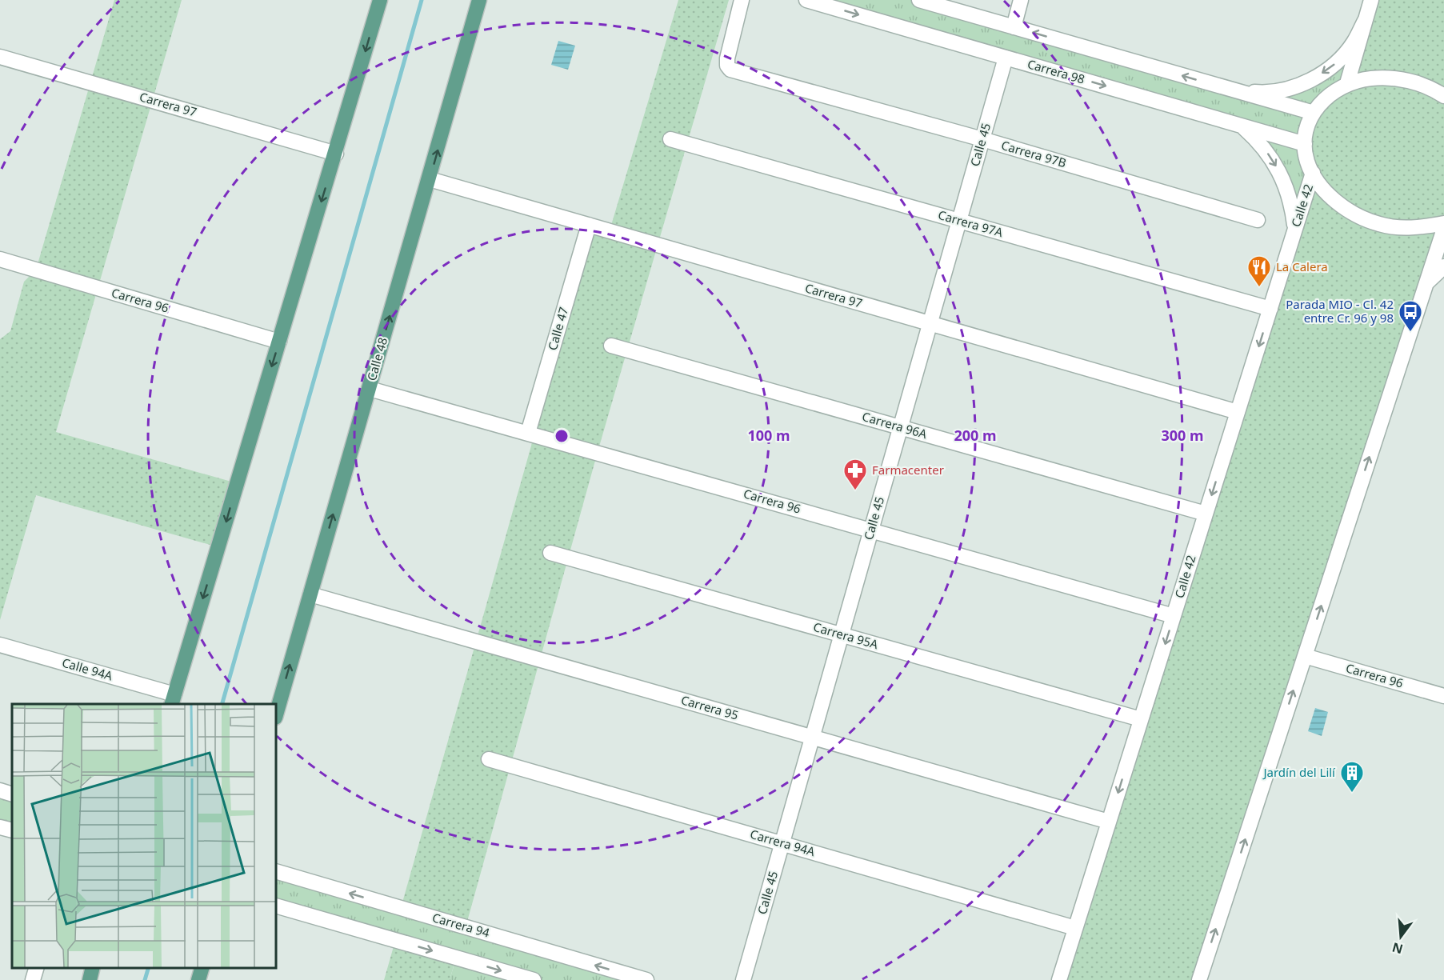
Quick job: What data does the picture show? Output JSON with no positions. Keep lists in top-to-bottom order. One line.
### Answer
{"streets":{"main road":["Calle 48"],"street":["Carrera 98","Carrera 97","Calle 45","Carrera 97B","Calle 42","Carrera 97A","Carrera 96","Calle 47","Carrera 96A","Carrera 95A","Calle 94A","Carrera 95","Carrera 94A","Carrera 94"]},"crossings":[["Carrera 98","Calle 45"],["Carrera 97","Calle 45"],["Carrera 97","Calle 42"],["Carrera 97","Calle 47"],["Carrera 97","Calle 48"],["Calle 45","Carrera 97B"],["Calle 45","Carrera 97A"],["Calle 45","Carrera 96"],["Calle 45","Carrera 96A"],["Calle 45","Carrera 95A"],["Calle 45","Carrera 95"],["Calle 45","Carrera 94A"],["Calle 42","Carrera 97A"],["Calle 42","Carrera 96"],["Calle 42","Carrera 96A"],["Calle 42","Carrera 95A"],["Calle 42","Carrera 95"],["Calle 42","Carrera 94A"],["Carrera 96","Calle 47"],["Carrera 96","Calle 48"],["Calle 48","Carrera 95"]],"one_way":["Calle 42"],"places":{"restaurant":["La Calera"],"bus stop":["Parada MIO - Cl. 42 entre Cr. 96 y 98"],"pharmacy":["Farmacenter"],"building":["Jardín del Lilí"]},"north":"bottom","rings":["100 m","200 m","300 m"]}
